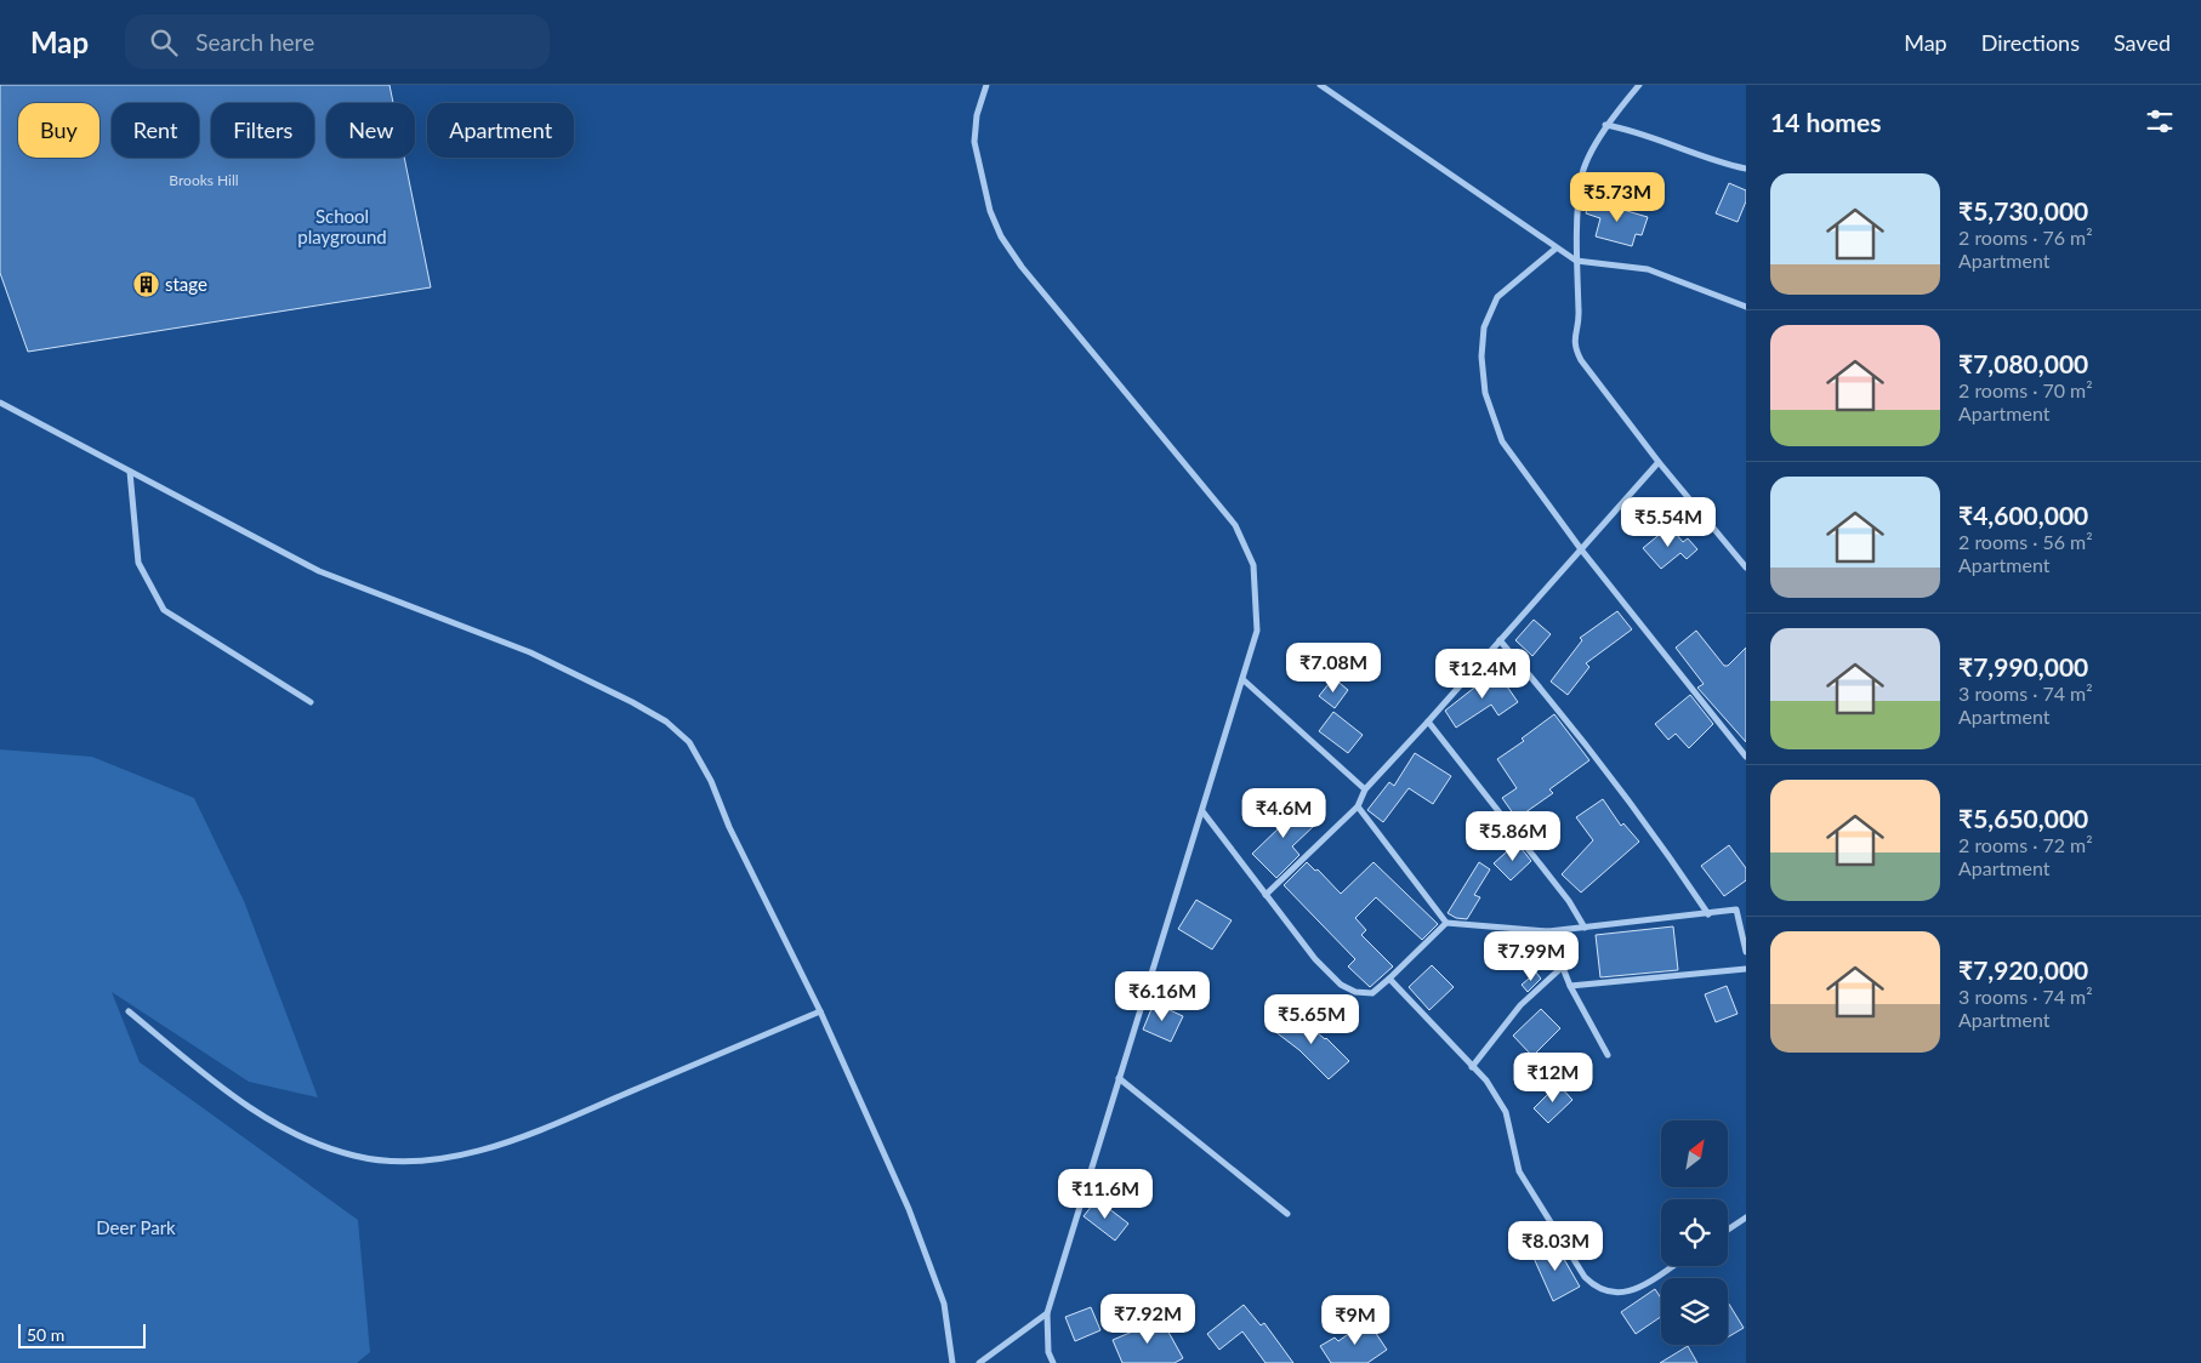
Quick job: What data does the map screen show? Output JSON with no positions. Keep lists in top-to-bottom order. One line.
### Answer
{"parks":["School playground","Deer Park"],"places":{"building":["stage"]},"house_numbers":["Brooks Hill"],"scale_bar":"50 m","north":"top right","page":{"header":"Map","search":"Search here","nav":["Map","Directions","Saved"],"heading":"14 homes","chip":["Buy","Rent","Filters","New","Apartment"],"list":[{"name":"₹5,730,000","note":"2 rooms · 76 m² · Apartment"},{"name":"₹7,080,000","note":"2 rooms · 70 m² · Apartment"},{"name":"₹4,600,000","note":"2 rooms · 56 m² · Apartment"},{"name":"₹7,990,000","note":"3 rooms · 74 m² · Apartment"},{"name":"₹5,650,000","note":"2 rooms · 72 m² · Apartment"},{"name":"₹7,920,000","note":"3 rooms · 74 m² · Apartment"}],"price":["₹5.73M","₹5.54M","₹7.08M","₹12.4M","₹4.6M","₹5.86M","₹7.99M","₹6.16M","₹5.65M","₹12M","₹11.6M","₹8.03M","₹7.92M","₹9M"],"scale":"50 m"}}
